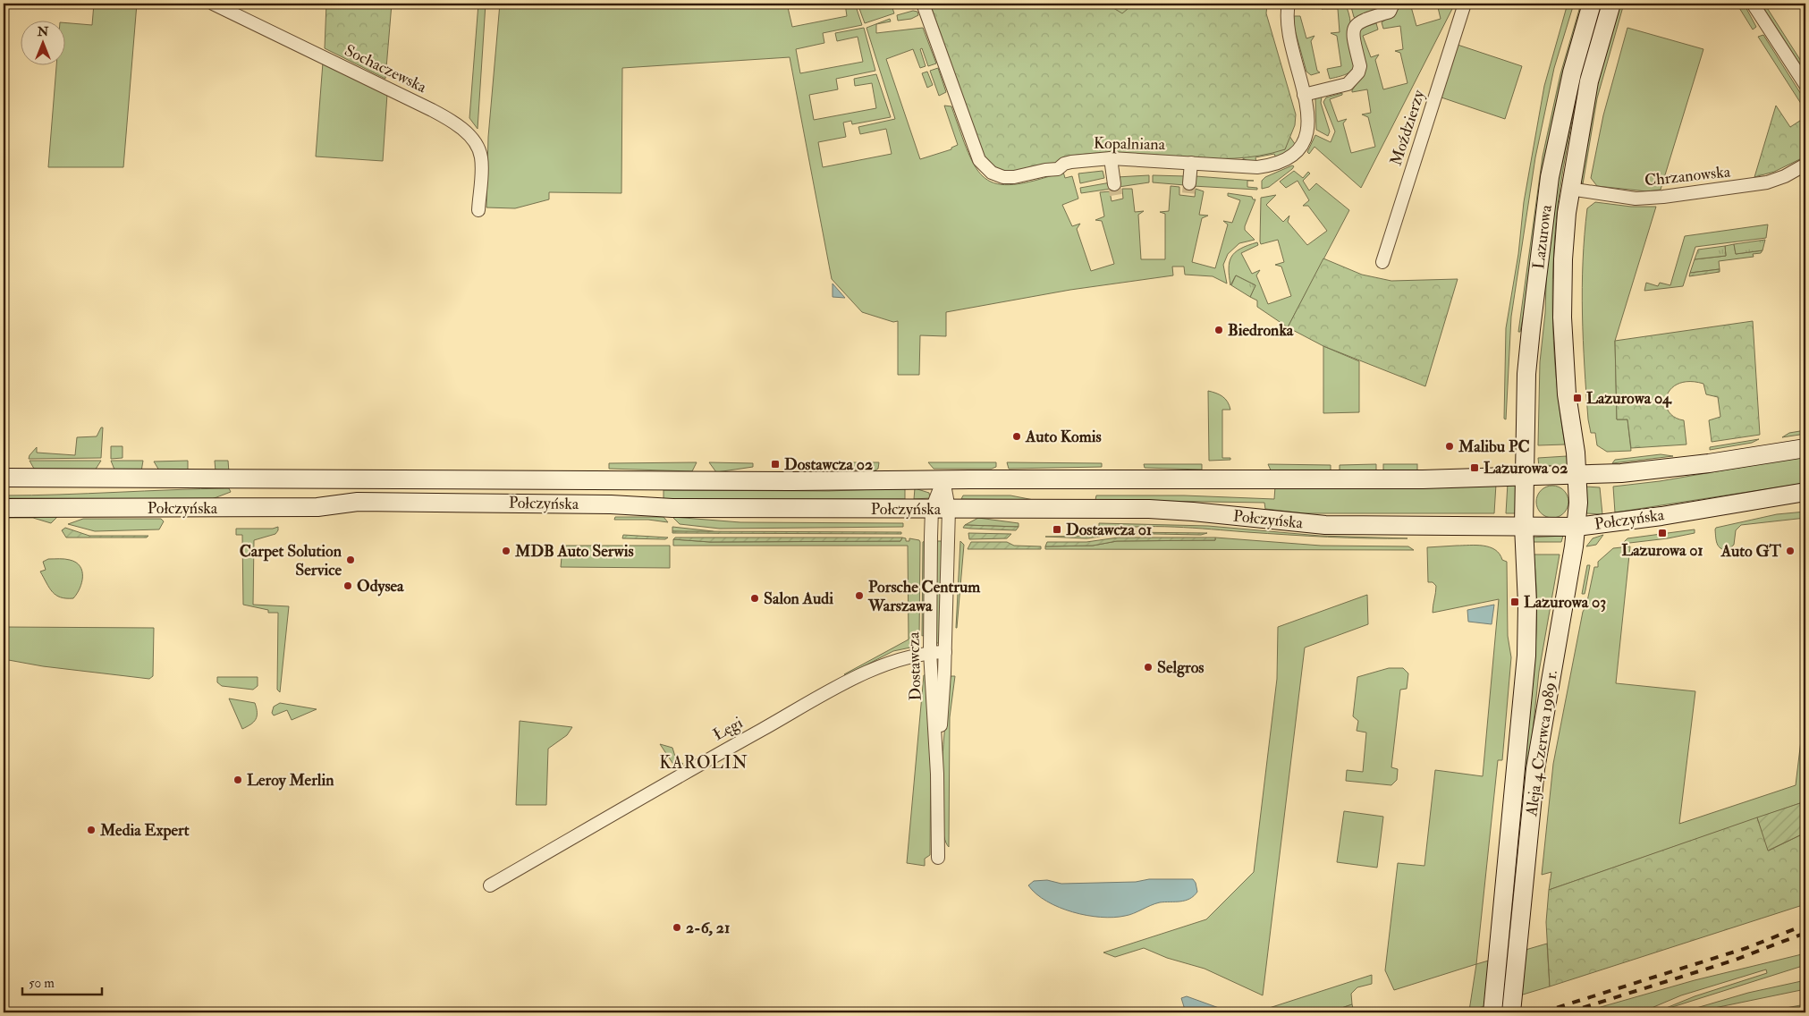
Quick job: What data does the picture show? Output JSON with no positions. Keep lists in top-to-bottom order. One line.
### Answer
{"streets":{"main road":["Lazurowa","Połczyńska","Aleja 4 Czerwca 1989 r."],"street":["Sochaczewska","Moździerzy","Kopalniana","Chrzanowska","Dostawcza","Łęgi"]},"crossings":[["Chrzanowska","Lazurowa"],["Lazurowa","Połczyńska"],["Lazurowa","Aleja 4 Czerwca 1989 r."],["Połczyńska","Dostawcza"],["Połczyńska","Aleja 4 Czerwca 1989 r."],["Dostawcza","Łęgi"]],"districts":["KAROLIN"],"places":{"other":["Biedronka","Auto Komis","Malibu PC","MDB Auto Serwis","Auto GT","Carpet Solution Service","Odysea","Porsche Centrum Warszawa","Salon Audi","Selgros","Leroy Merlin","Media Expert","2-6, 21"],"transit":["Lazurowa 04","Dostawcza 02","Lazurowa 02","Dostawcza 01","Lazurowa 01","Lazurowa 03"]},"scale_bar":"50 m","north":"top"}
